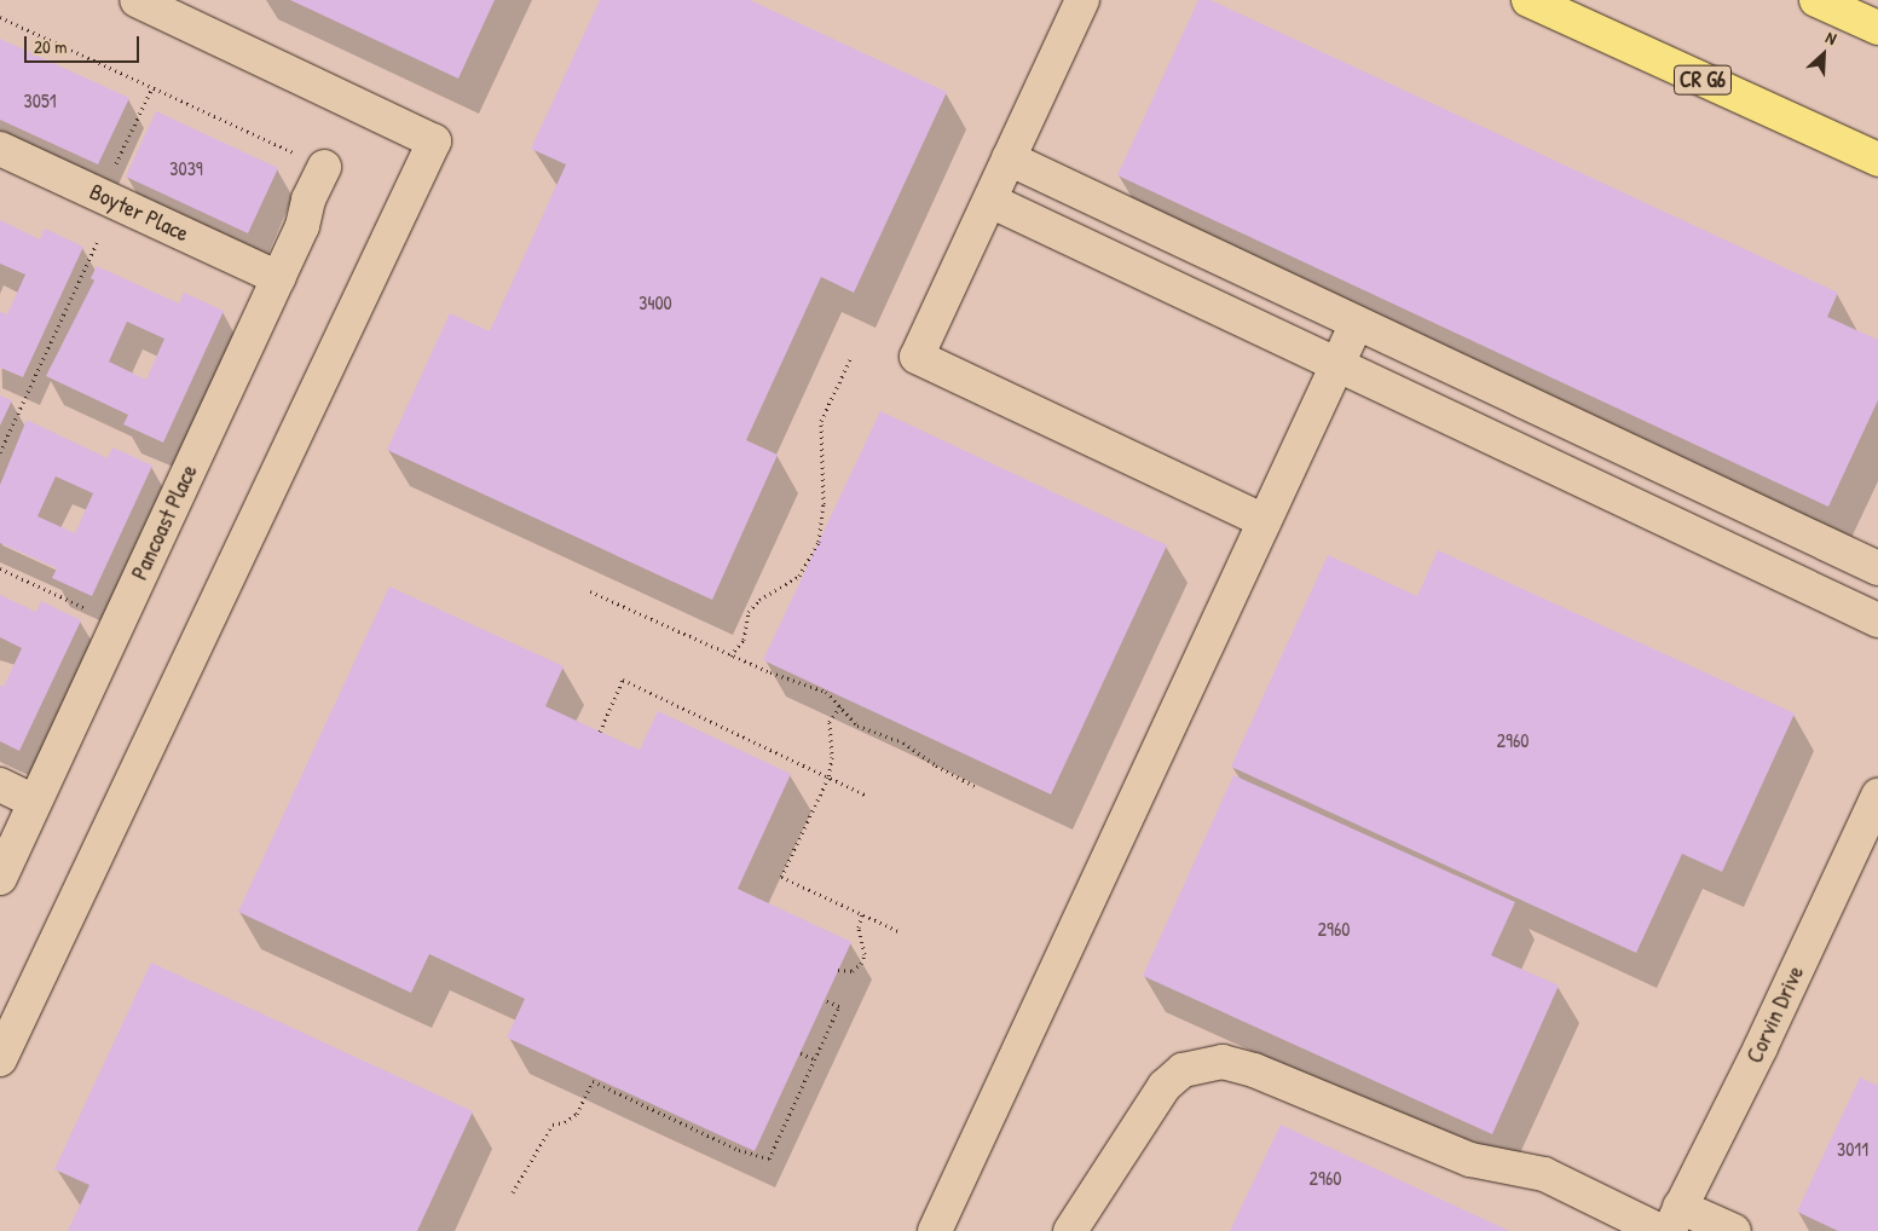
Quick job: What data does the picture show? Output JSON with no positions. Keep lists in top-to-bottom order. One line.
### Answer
{"streets":{"highway":["CR G6"],"street":["Boyter Place","Pancoast Place","Corvin Drive"]},"crossings":[["Boyter Place","Pancoast Place"]],"house_numbers":["3051","3039","3400","2960","2960","3011","2960"],"scale_bar":"20 m","north":"top right"}
